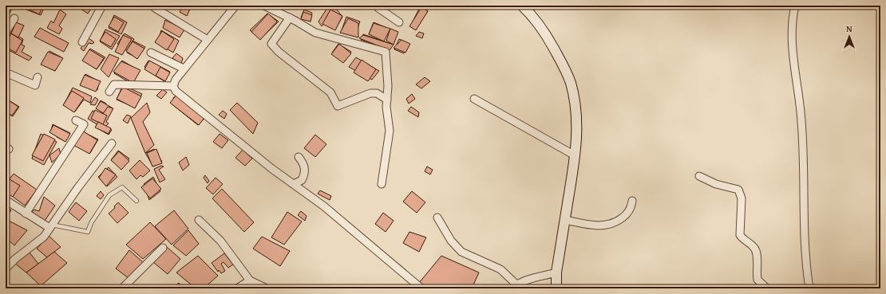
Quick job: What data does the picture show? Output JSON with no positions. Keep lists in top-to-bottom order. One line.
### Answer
{"north":"top"}
